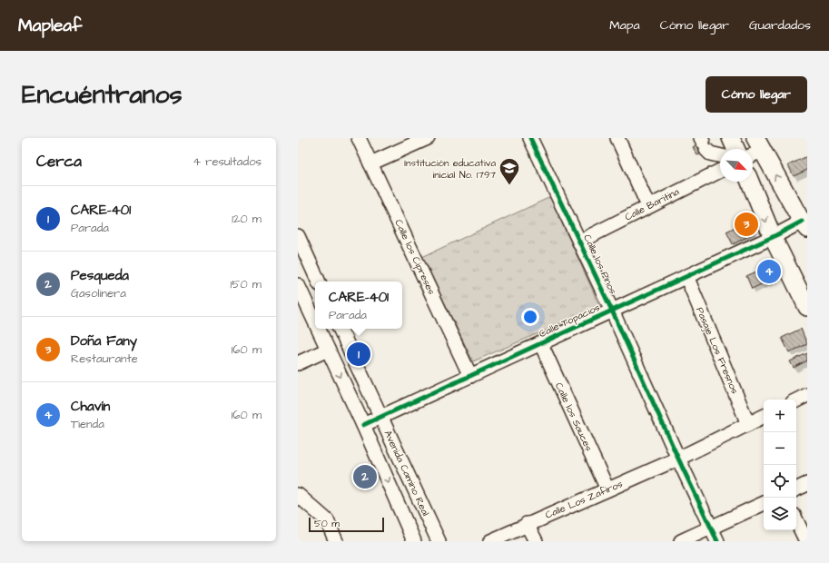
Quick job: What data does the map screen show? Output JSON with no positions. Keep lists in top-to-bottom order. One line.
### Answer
{"streets":{"street":["Calle Baritina","Calle los Cipreses","Calle los Pinos","Calle Topacios","Pasaje Los Fresnos","Calle los Sauces","Avenida Camino Real","Calle Los Zafiros"]},"crossings":[["Calle Baritina","Calle los Pinos"],["Calle los Cipreses","Calle Topacios"],["Calle los Pinos","Calle Topacios"],["Calle los Pinos","Calle Los Zafiros"],["Calle Topacios","Pasaje Los Fresnos"],["Calle Topacios","Calle los Sauces"],["Calle Topacios","Avenida Camino Real"],["Calle los Sauces","Calle Los Zafiros"]],"places":{"school or university":["Institución educativa inicial No. 1797"]},"scale_bar":"50 m","north":"bottom right","page":{"header":"Mapleaf","nav":["Mapa","Cómo llegar","Guardados"],"buttons":"Cómo llegar","title":"Encuéntranos","heading":["Cerca","4 resultados"],"list":[{"mark":"1","name":"CARE-401","note":"Parada","value":"120 m"},{"mark":"2","name":"Pesqueda","note":"Gasolinera","value":"150 m"},{"mark":"3","name":"Doña Fany","note":"Restaurante","value":"160 m"},{"mark":"4","name":"Chavín","note":"Tienda","value":"160 m"}],"pins":["3","4","1","2"],"popup":["CARE-401","Parada"],"map_buttons":["+","−"],"scale":"50 m"}}
